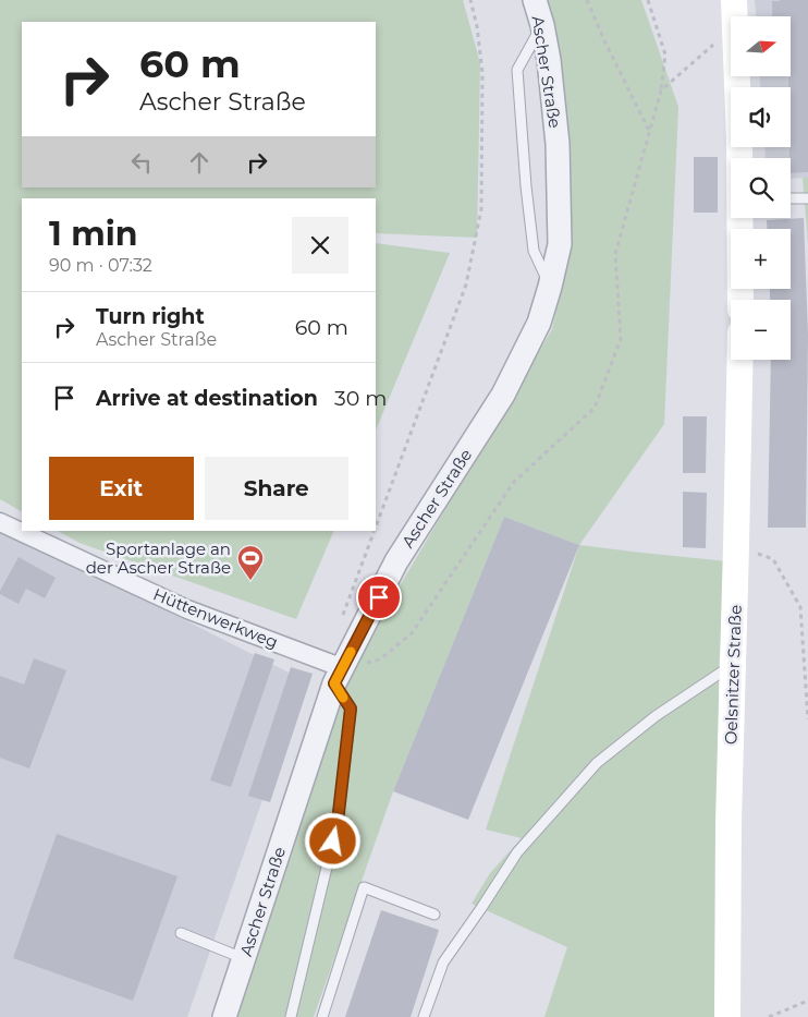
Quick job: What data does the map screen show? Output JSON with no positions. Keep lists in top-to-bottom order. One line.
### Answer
{"streets":{"main road":["Oelsnitzer Straße"],"street":["Ascher Straße","Hüttenwerkweg"]},"crossings":[["Ascher Straße","Hüttenwerkweg"]],"places":{"sports":["Sportanlage an der Ascher Straße"]},"north":"right","page":{"map_buttons":["+","−"],"turn":["60 m","Ascher Straße"],"heading":["1 min","90 m · 07:32"],"list":[{"name":"Turn right","note":"Ascher Straße","value":"60 m"},{"name":"Arrive at destination","value":"30 m"}],"buttons":["Exit","Share"]}}
